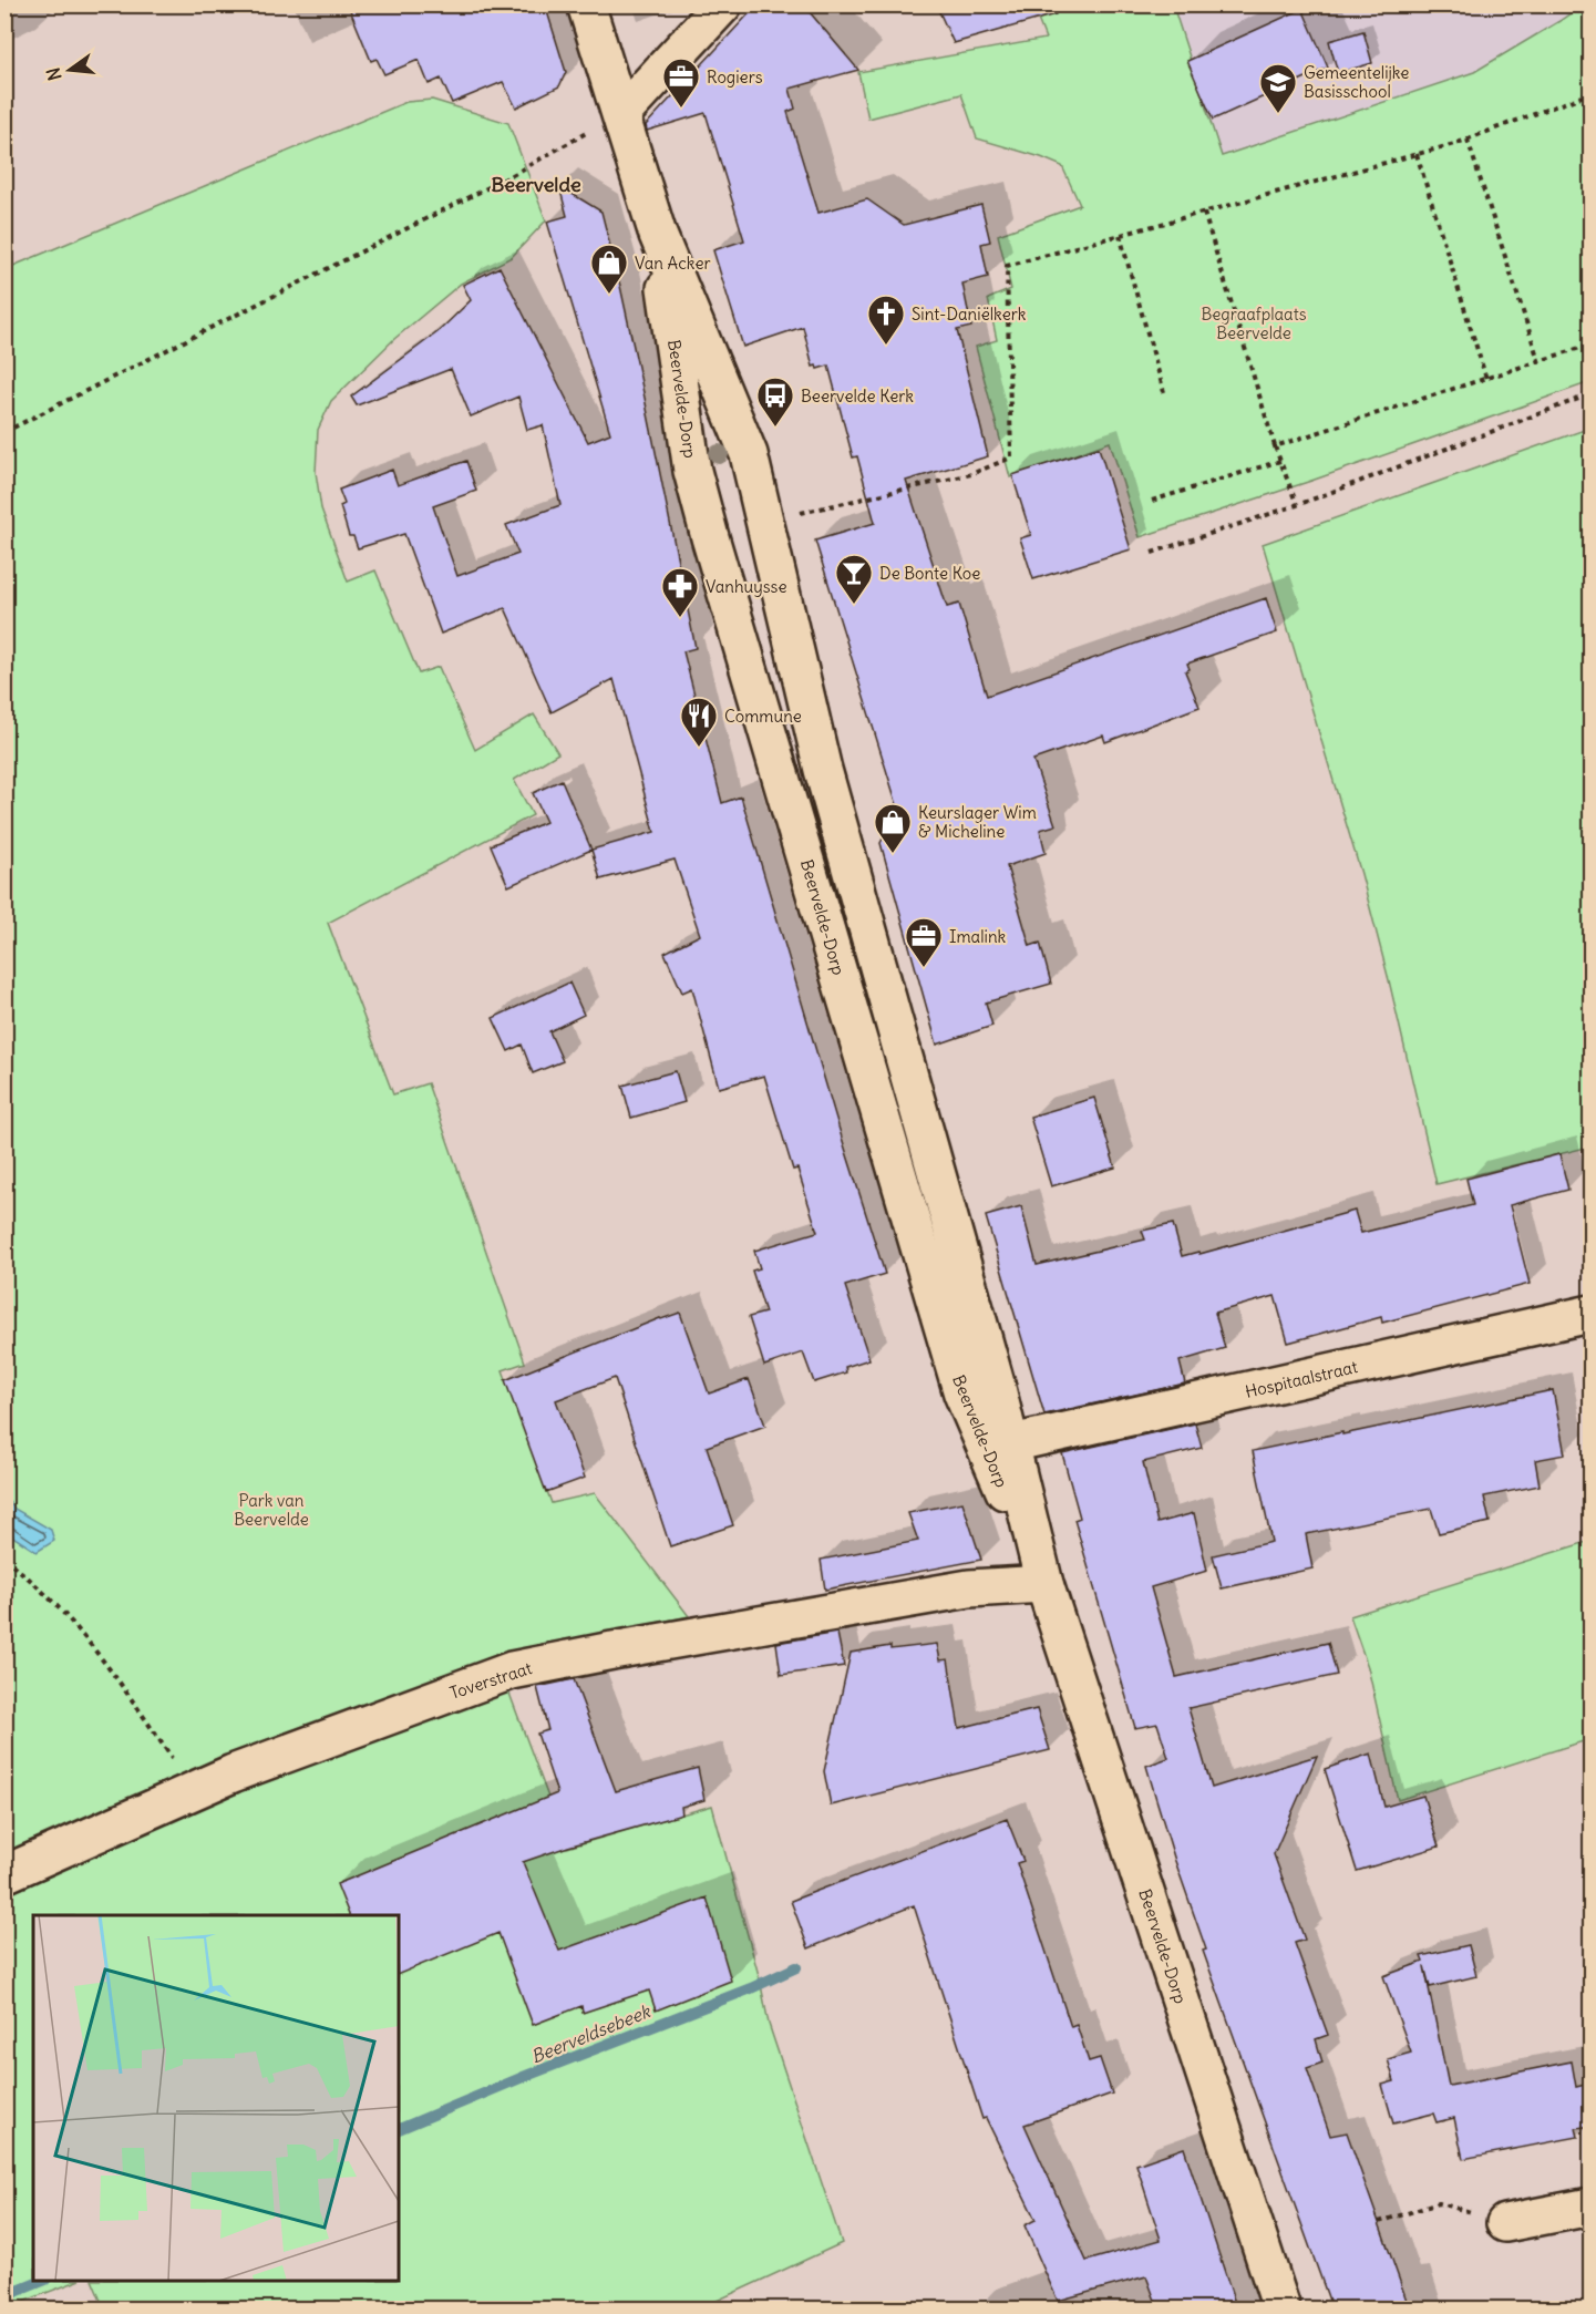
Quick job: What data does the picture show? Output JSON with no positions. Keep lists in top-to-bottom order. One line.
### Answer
{"streets":{"street":["Beervelde-Dorp","Hospitaalstraat","Toverstraat"]},"crossings":[["Beervelde-Dorp","Hospitaalstraat"],["Beervelde-Dorp","Toverstraat"]],"districts":["Beervelde"],"water":["Beerveldsebeek"],"parks":["Begraafplaats Beervelde","Park van Beervelde"],"places":{"office":["Rogiers","Imalink"],"school or university":["Gemeentelijke Basisschool"],"shop":["Van Acker","Keurslager Wim & Micheline"],"church":["Sint-Daniëlkerk"],"bus stop":["Beervelde Kerk"],"bar":["De Bonte Koe"],"pharmacy":["Vanhuysse"],"restaurant":["Commune"]},"north":"left"}
